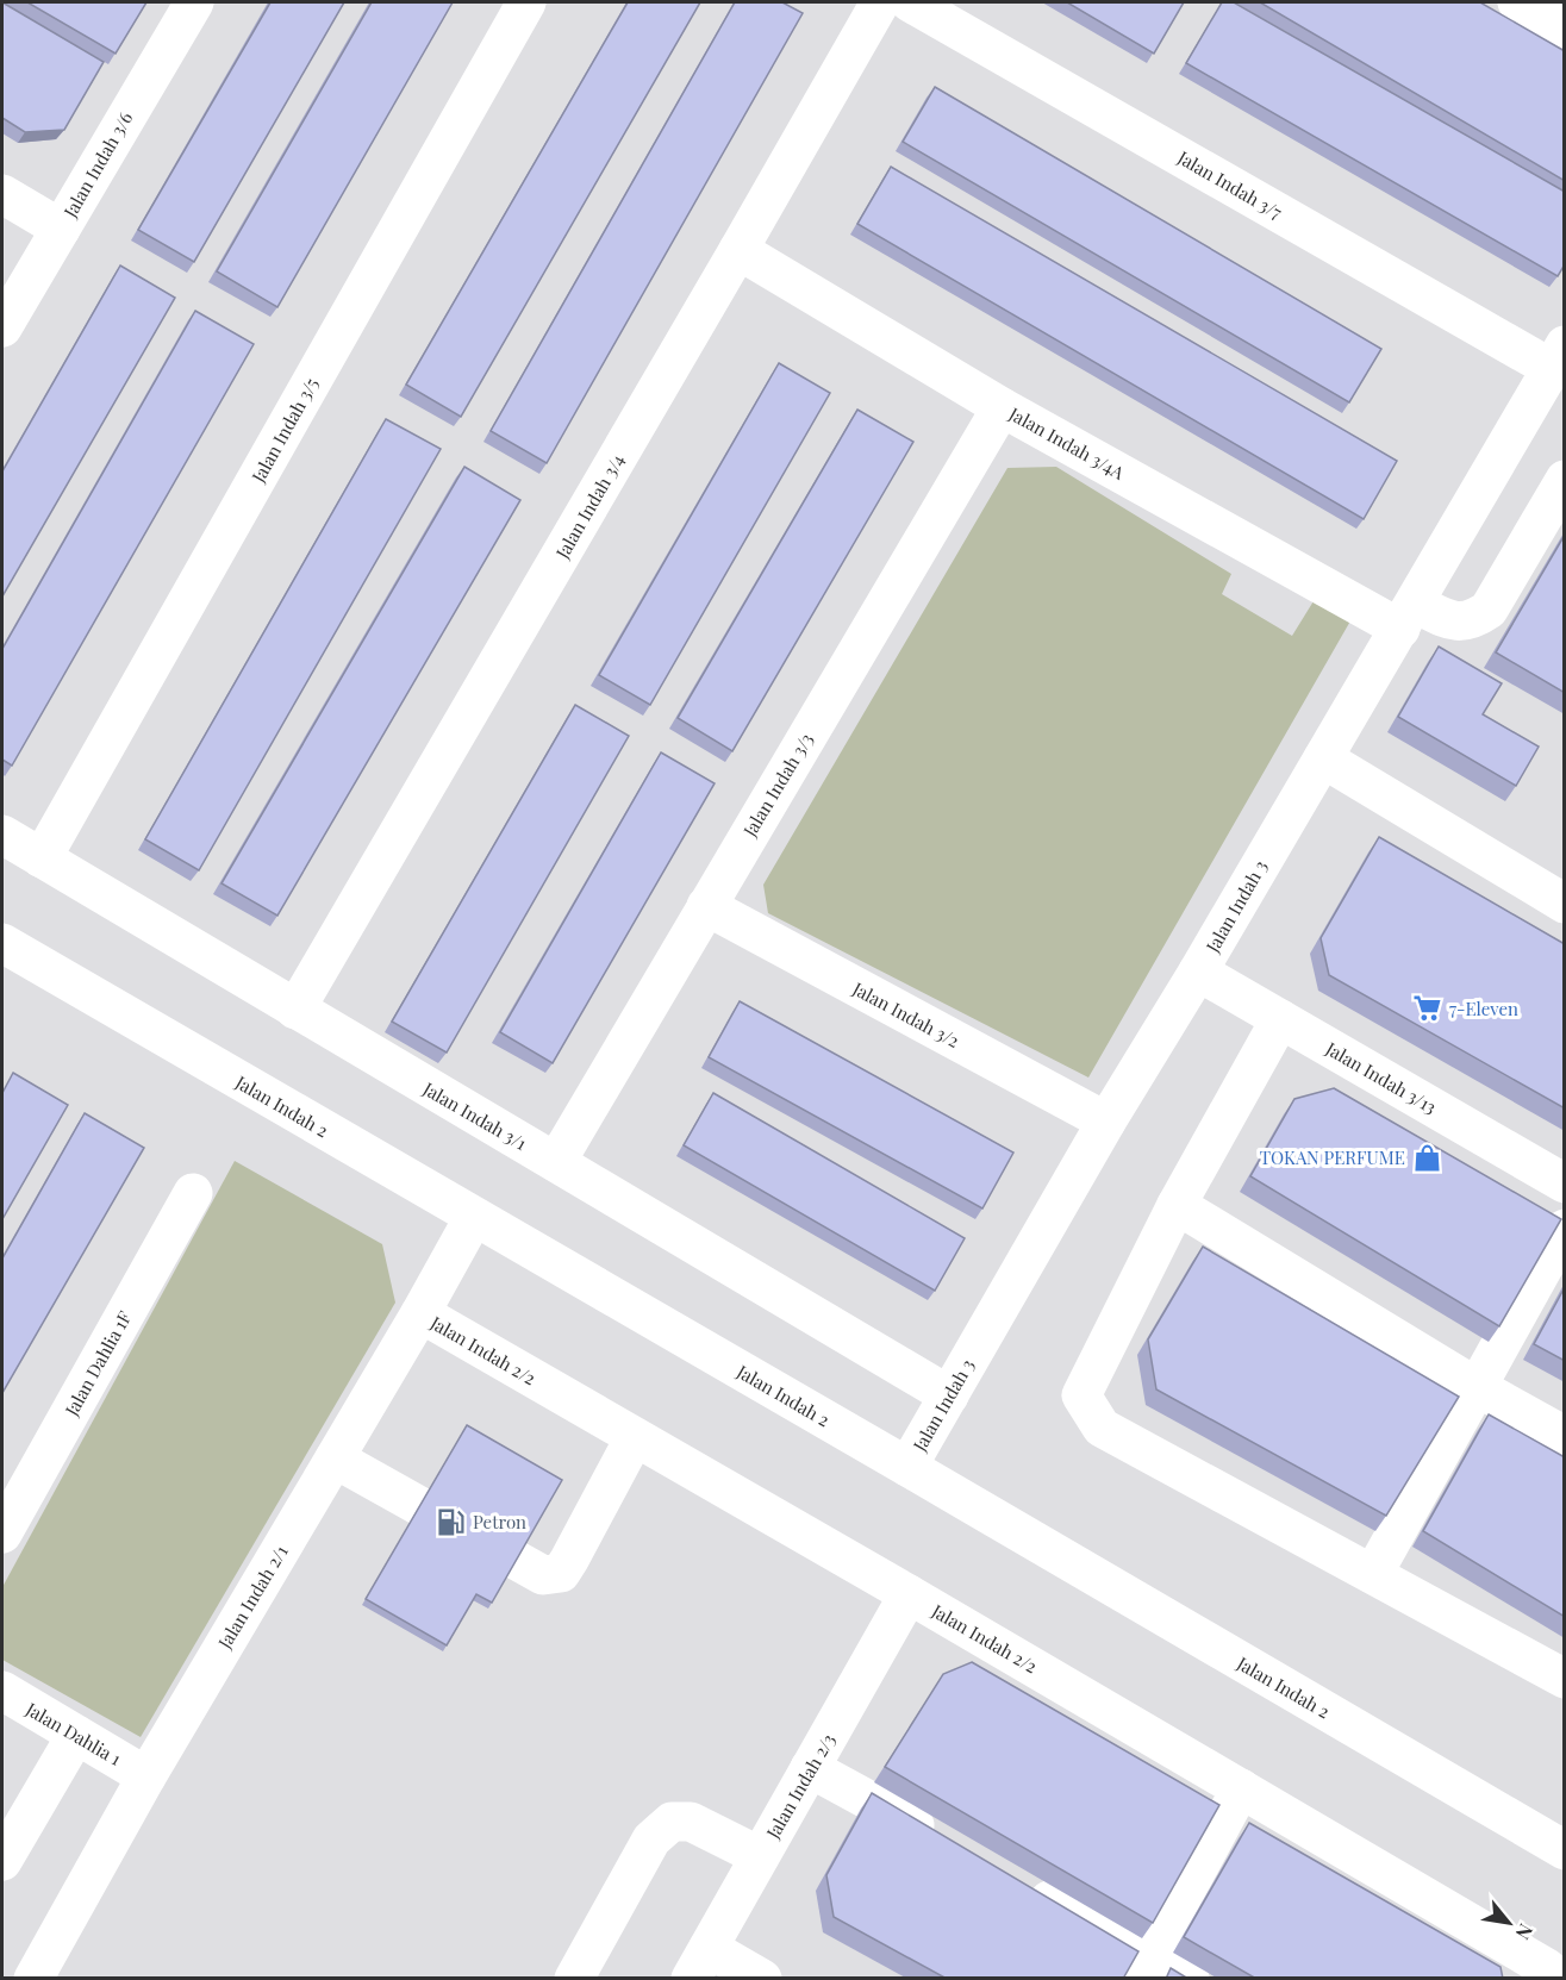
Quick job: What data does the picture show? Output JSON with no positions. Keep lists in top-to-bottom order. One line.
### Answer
{"streets":{"street":["Jalan Indah 3/6","Jalan Indah 3/7","Jalan Indah 3/5","Jalan Indah 3/4A","Jalan Indah 3/4","Jalan Indah 3/3","Jalan Indah 3","Jalan Indah 3/2","Jalan Indah 3/13","Jalan Indah 2","Jalan Indah 3/1","Jalan Indah 2/2","Jalan Dahlia 1F","Jalan Indah 2/1","Jalan Dahlia 1","Jalan Indah 2/3"]},"crossings":[["Jalan Indah 3/7","Jalan Indah 3"],["Jalan Indah 3/5","Jalan Indah 3/1"],["Jalan Indah 3/4A","Jalan Indah 3/4"],["Jalan Indah 3/4A","Jalan Indah 3/3"],["Jalan Indah 3/4A","Jalan Indah 3"],["Jalan Indah 3/4","Jalan Indah 3/1"],["Jalan Indah 3/3","Jalan Indah 3/2"],["Jalan Indah 3/3","Jalan Indah 3/1"],["Jalan Indah 3","Jalan Indah 3/2"],["Jalan Indah 3","Jalan Indah 3/13"],["Jalan Indah 3","Jalan Indah 2"],["Jalan Indah 3","Jalan Indah 3/1"],["Jalan Indah 2","Jalan Indah 2/1"],["Jalan Indah 2/2","Jalan Indah 2/1"],["Jalan Indah 2/2","Jalan Indah 2/3"],["Jalan Indah 2/1","Jalan Dahlia 1"]],"places":{"supermarket":["7-Eleven"],"shop":["TOKAN PERFUME"],"fuel station":["Petron"]},"north":"bottom right"}
